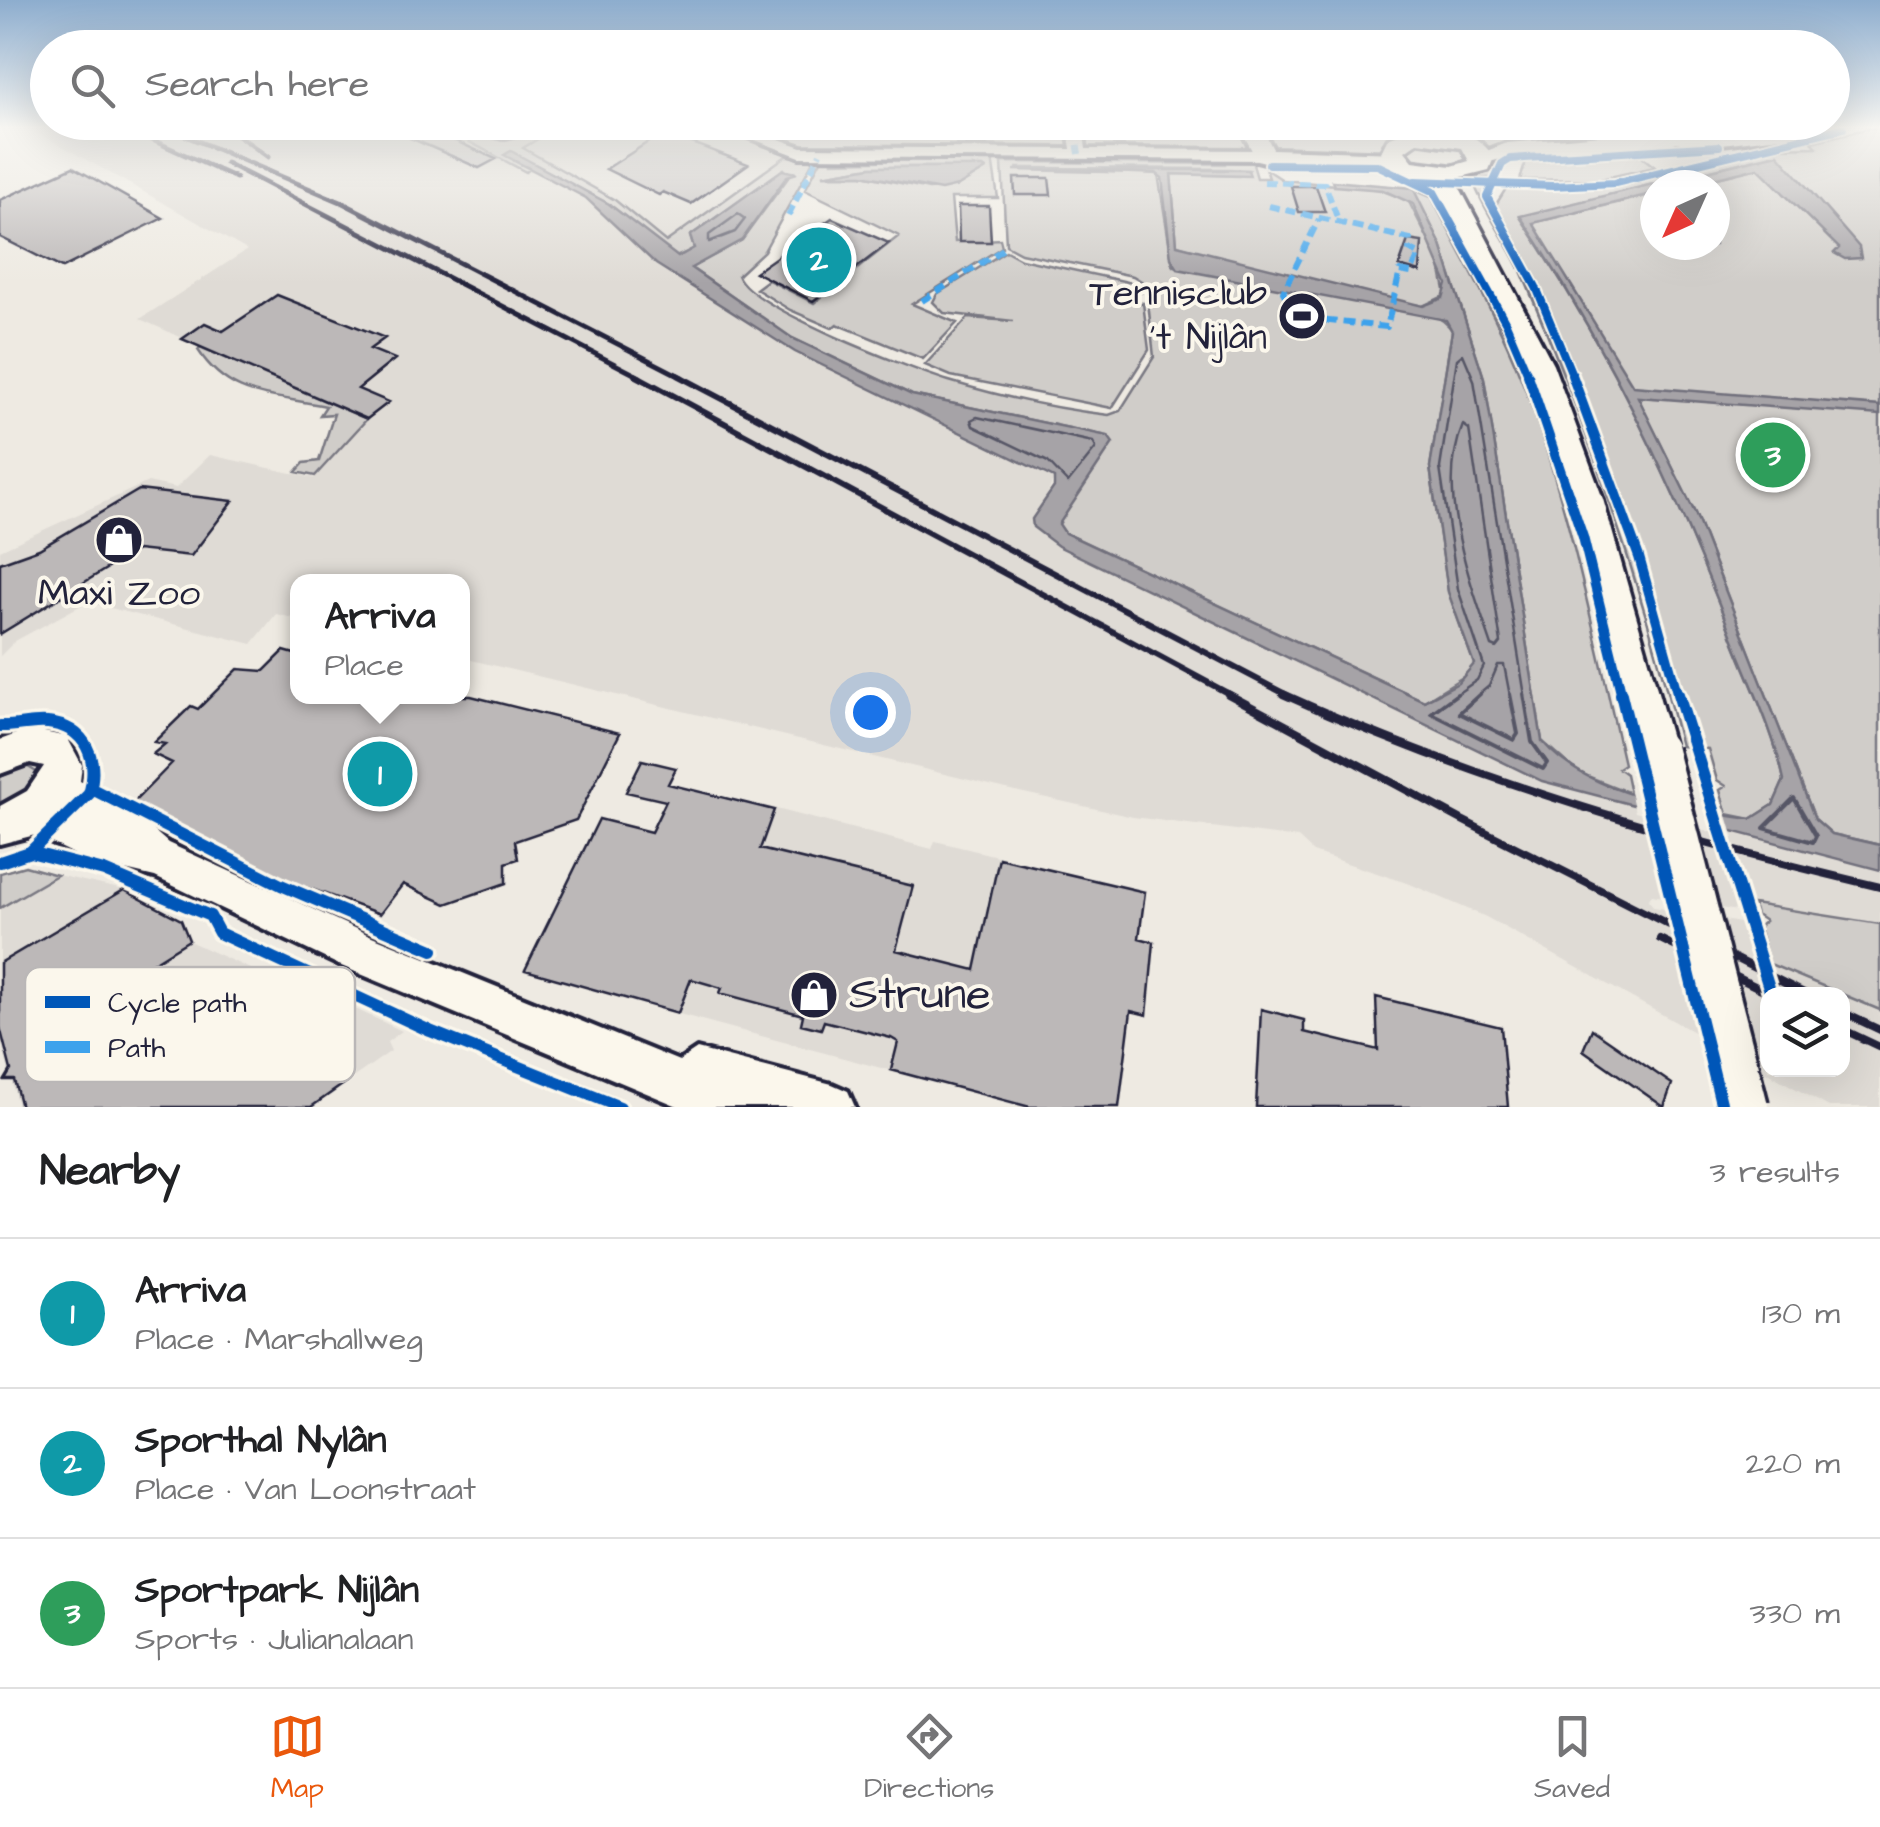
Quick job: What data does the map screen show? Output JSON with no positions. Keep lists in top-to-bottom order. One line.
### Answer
{"places":{"sports":["Tennisclub 't Nijlân"],"shop":["Maxi Zoo","Strune"]},"legend":["Cycle path","Path"],"north":"bottom left","page":{"search":"Search here","pins":["2","3","1"],"popup":["Arriva","Place"],"heading":["Nearby","3 results"],"list":[{"mark":"1","name":"Arriva","note":"Place · Marshallweg","value":"130 m"},{"mark":"2","name":"Sporthal Nylân","note":"Place · Van Loonstraat","value":"220 m"},{"mark":"3","name":"Sportpark Nijlân","note":"Sports · Julianalaan","value":"330 m"}],"nav":["Map","Directions","Saved"]}}
